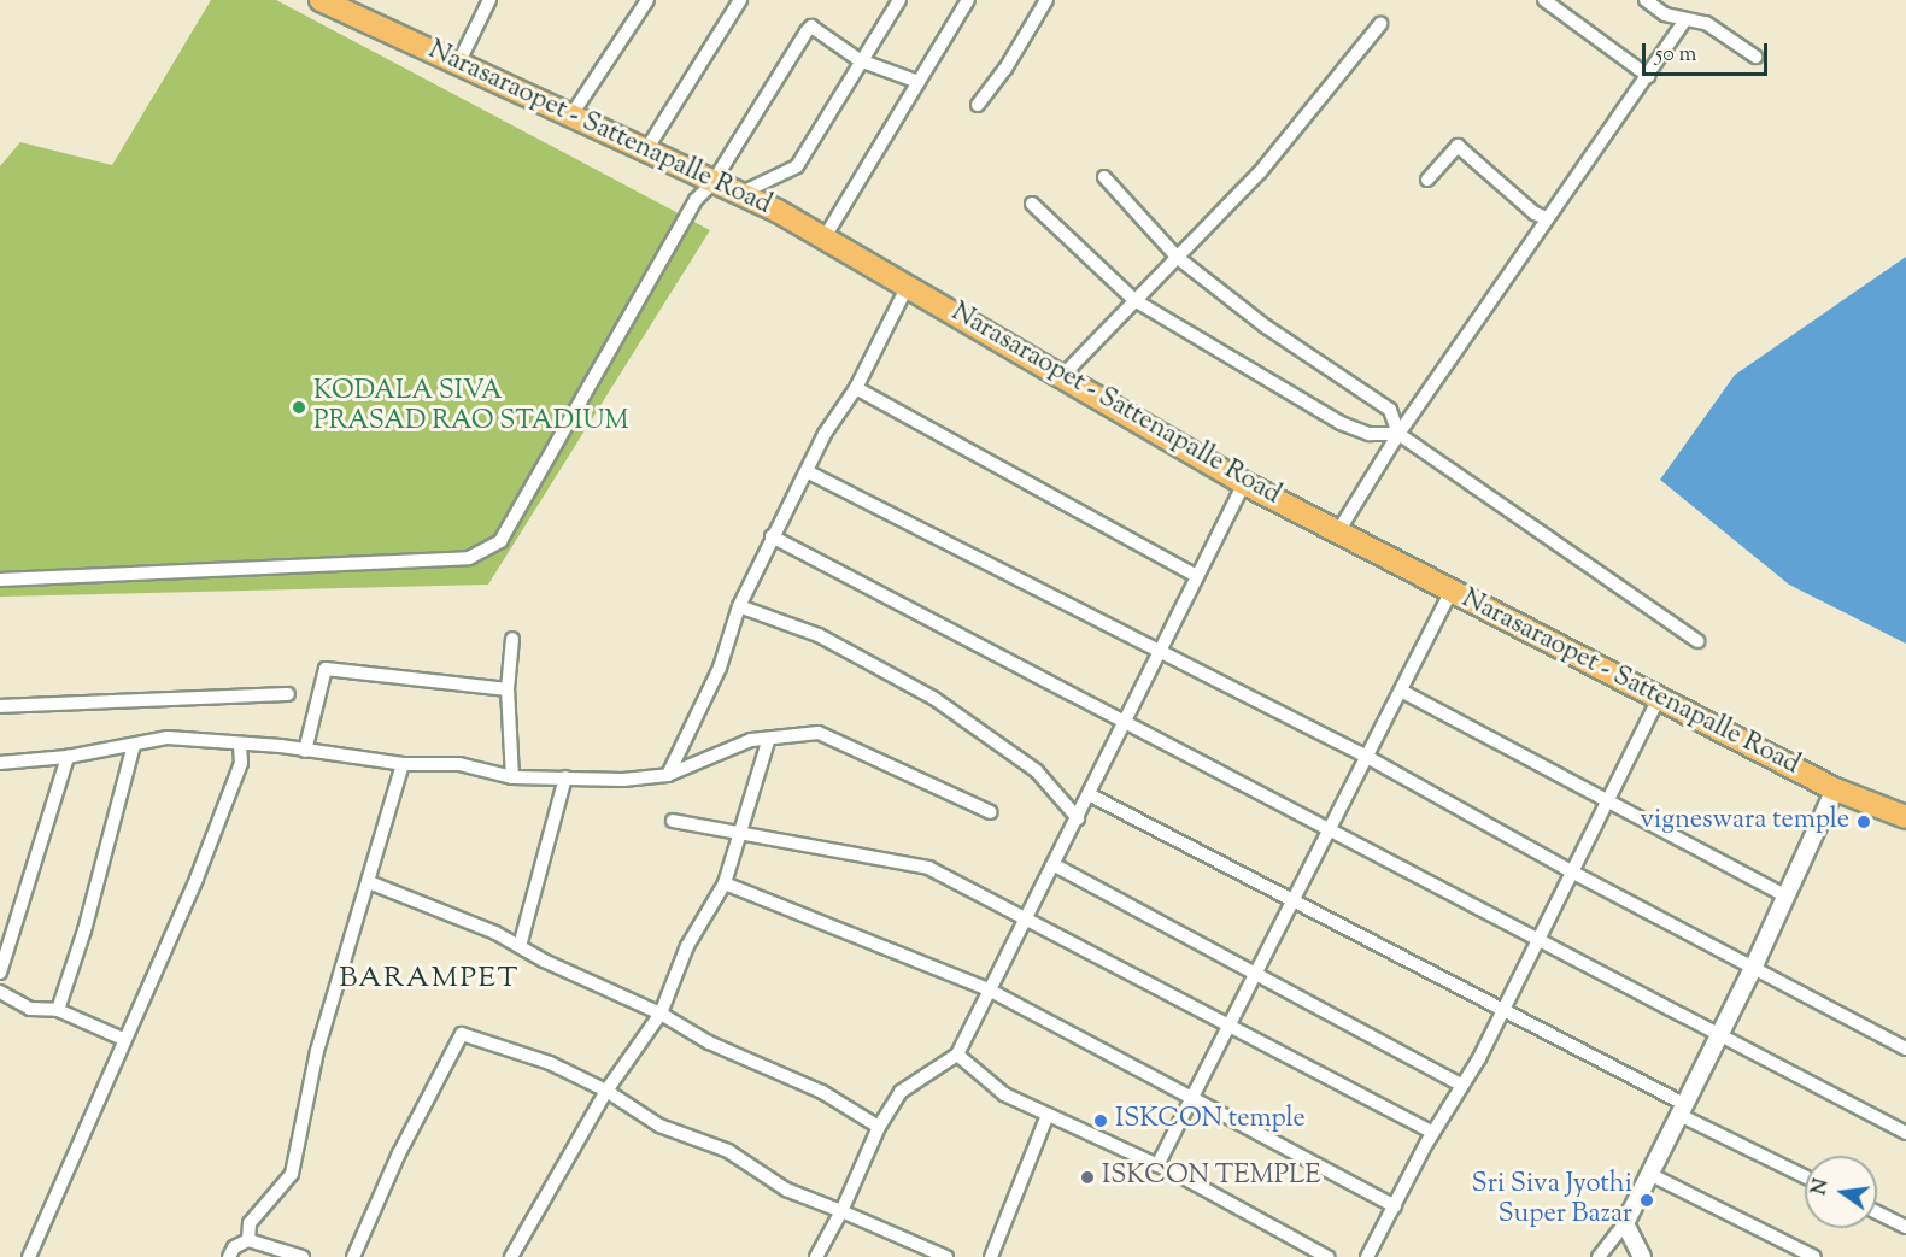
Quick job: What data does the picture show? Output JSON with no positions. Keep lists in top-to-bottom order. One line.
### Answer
{"streets":{"main road":["Narasaraopet - Sattenapalle Road"]},"districts":["BARAMPET"],"places":["KODALA SIVA PRASAD RAO STADIUM","vigneswara temple","ISKCON temple","ISKCON TEMPLE","Sri Siva Jyothi Super Bazar"],"scale_bar":"50 m","north":"left"}
